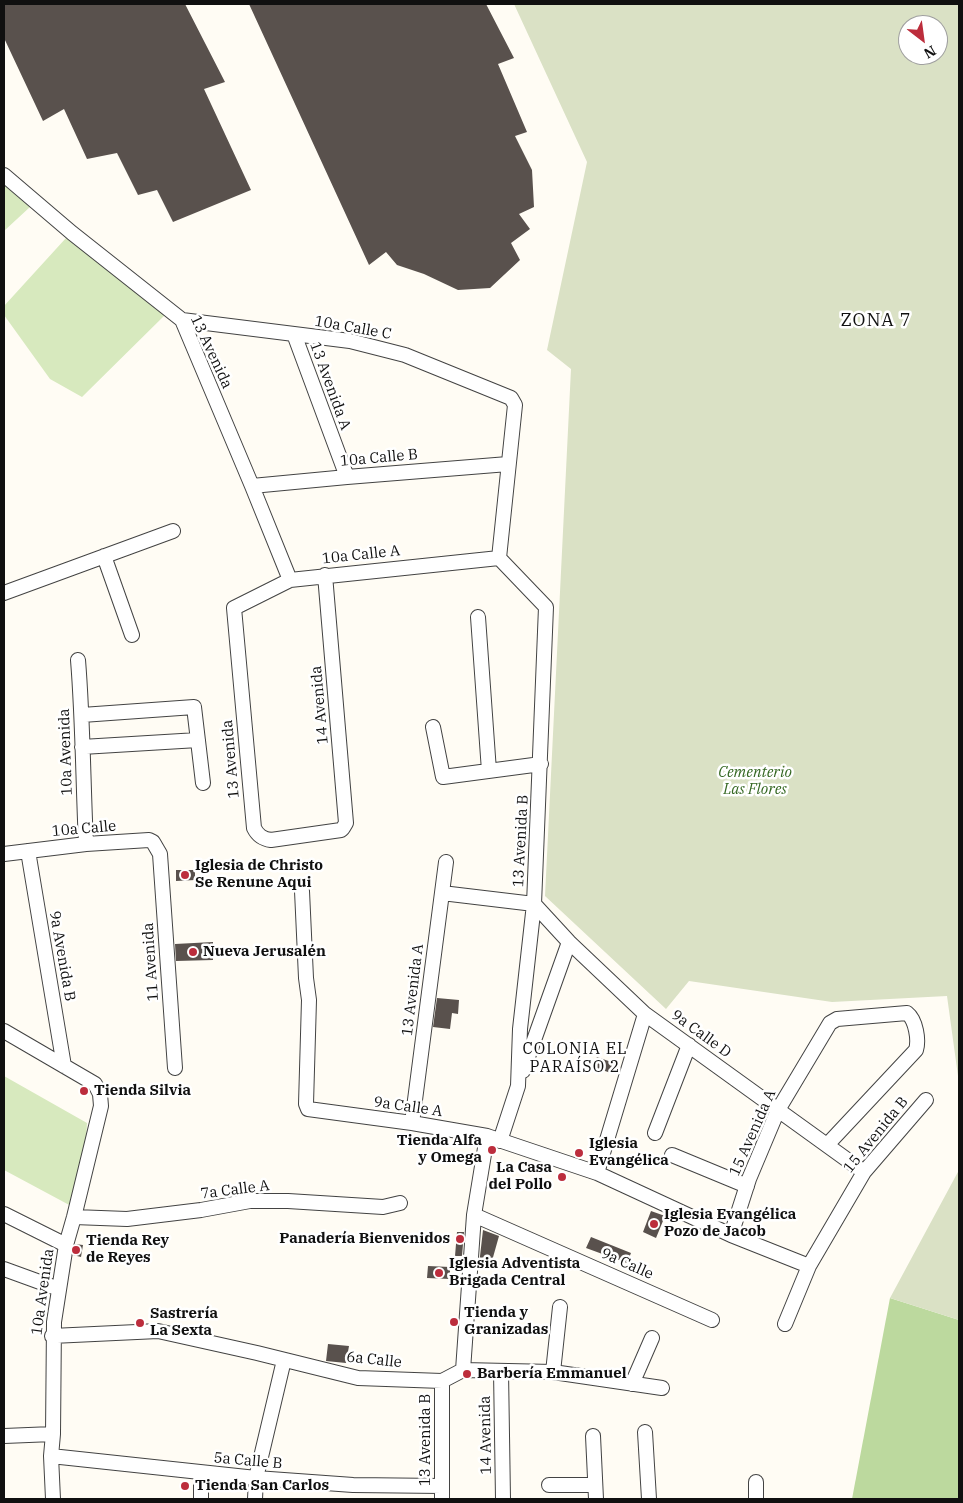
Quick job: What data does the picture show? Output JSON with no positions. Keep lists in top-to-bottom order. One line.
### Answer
{"streets":{"street":["10a Calle C","13 Avenida","13 Avenida A","10a Calle B","10a Calle A","14 Avenida","10a Avenida","10a Calle","13 Avenida B","9a Avenida B","11 Avenida","9a Calle D","9a Calle A","15 Avenida A","15 Avenida B","7a Calle A","9a Calle","6a Calle","5a Calle B"]},"crossings":[["10a Calle C","13 Avenida"],["10a Calle C","13 Avenida A"],["10a Calle C","10a Calle B"],["13 Avenida","10a Calle B"],["13 Avenida","10a Calle A"],["13 Avenida","14 Avenida"],["13 Avenida A","10a Calle B"],["13 Avenida A","9a Calle A"],["10a Calle A","14 Avenida"],["10a Calle A","13 Avenida B"],["14 Avenida","6a Calle"],["10a Avenida","10a Calle"],["10a Avenida","9a Avenida B"],["10a Avenida","7a Calle A"],["10a Avenida","6a Calle"],["10a Avenida","5a Calle B"],["10a Calle","9a Avenida B"],["10a Calle","11 Avenida"],["13 Avenida B","9a Calle D"],["13 Avenida B","9a Calle A"],["13 Avenida B","9a Calle"],["13 Avenida B","6a Calle"],["13 Avenida B","5a Calle B"],["9a Calle D","15 Avenida A"],["9a Calle D","15 Avenida B"],["9a Calle A","15 Avenida A"],["9a Calle A","15 Avenida B"]],"districts":["ZONA 7","COLONIA EL PARAÍSO 2"],"parks":["Cementerio Las Flores"],"places":["Iglesia de Christo Se Renune Aqui","Nueva Jerusalén","Tienda Silvia","Tienda Alfa y Omega","Iglesia Evangélica","La Casa del Pollo","Iglesia Evangélica Pozo de Jacob","Panadería Bienvenidos","Tienda Rey de Reyes","Iglesia Adventista Brigada Central","Tienda y Granizadas","Sastrería La Sexta","Barbería Emmanuel","Tienda San Carlos"],"north":"bottom right"}
